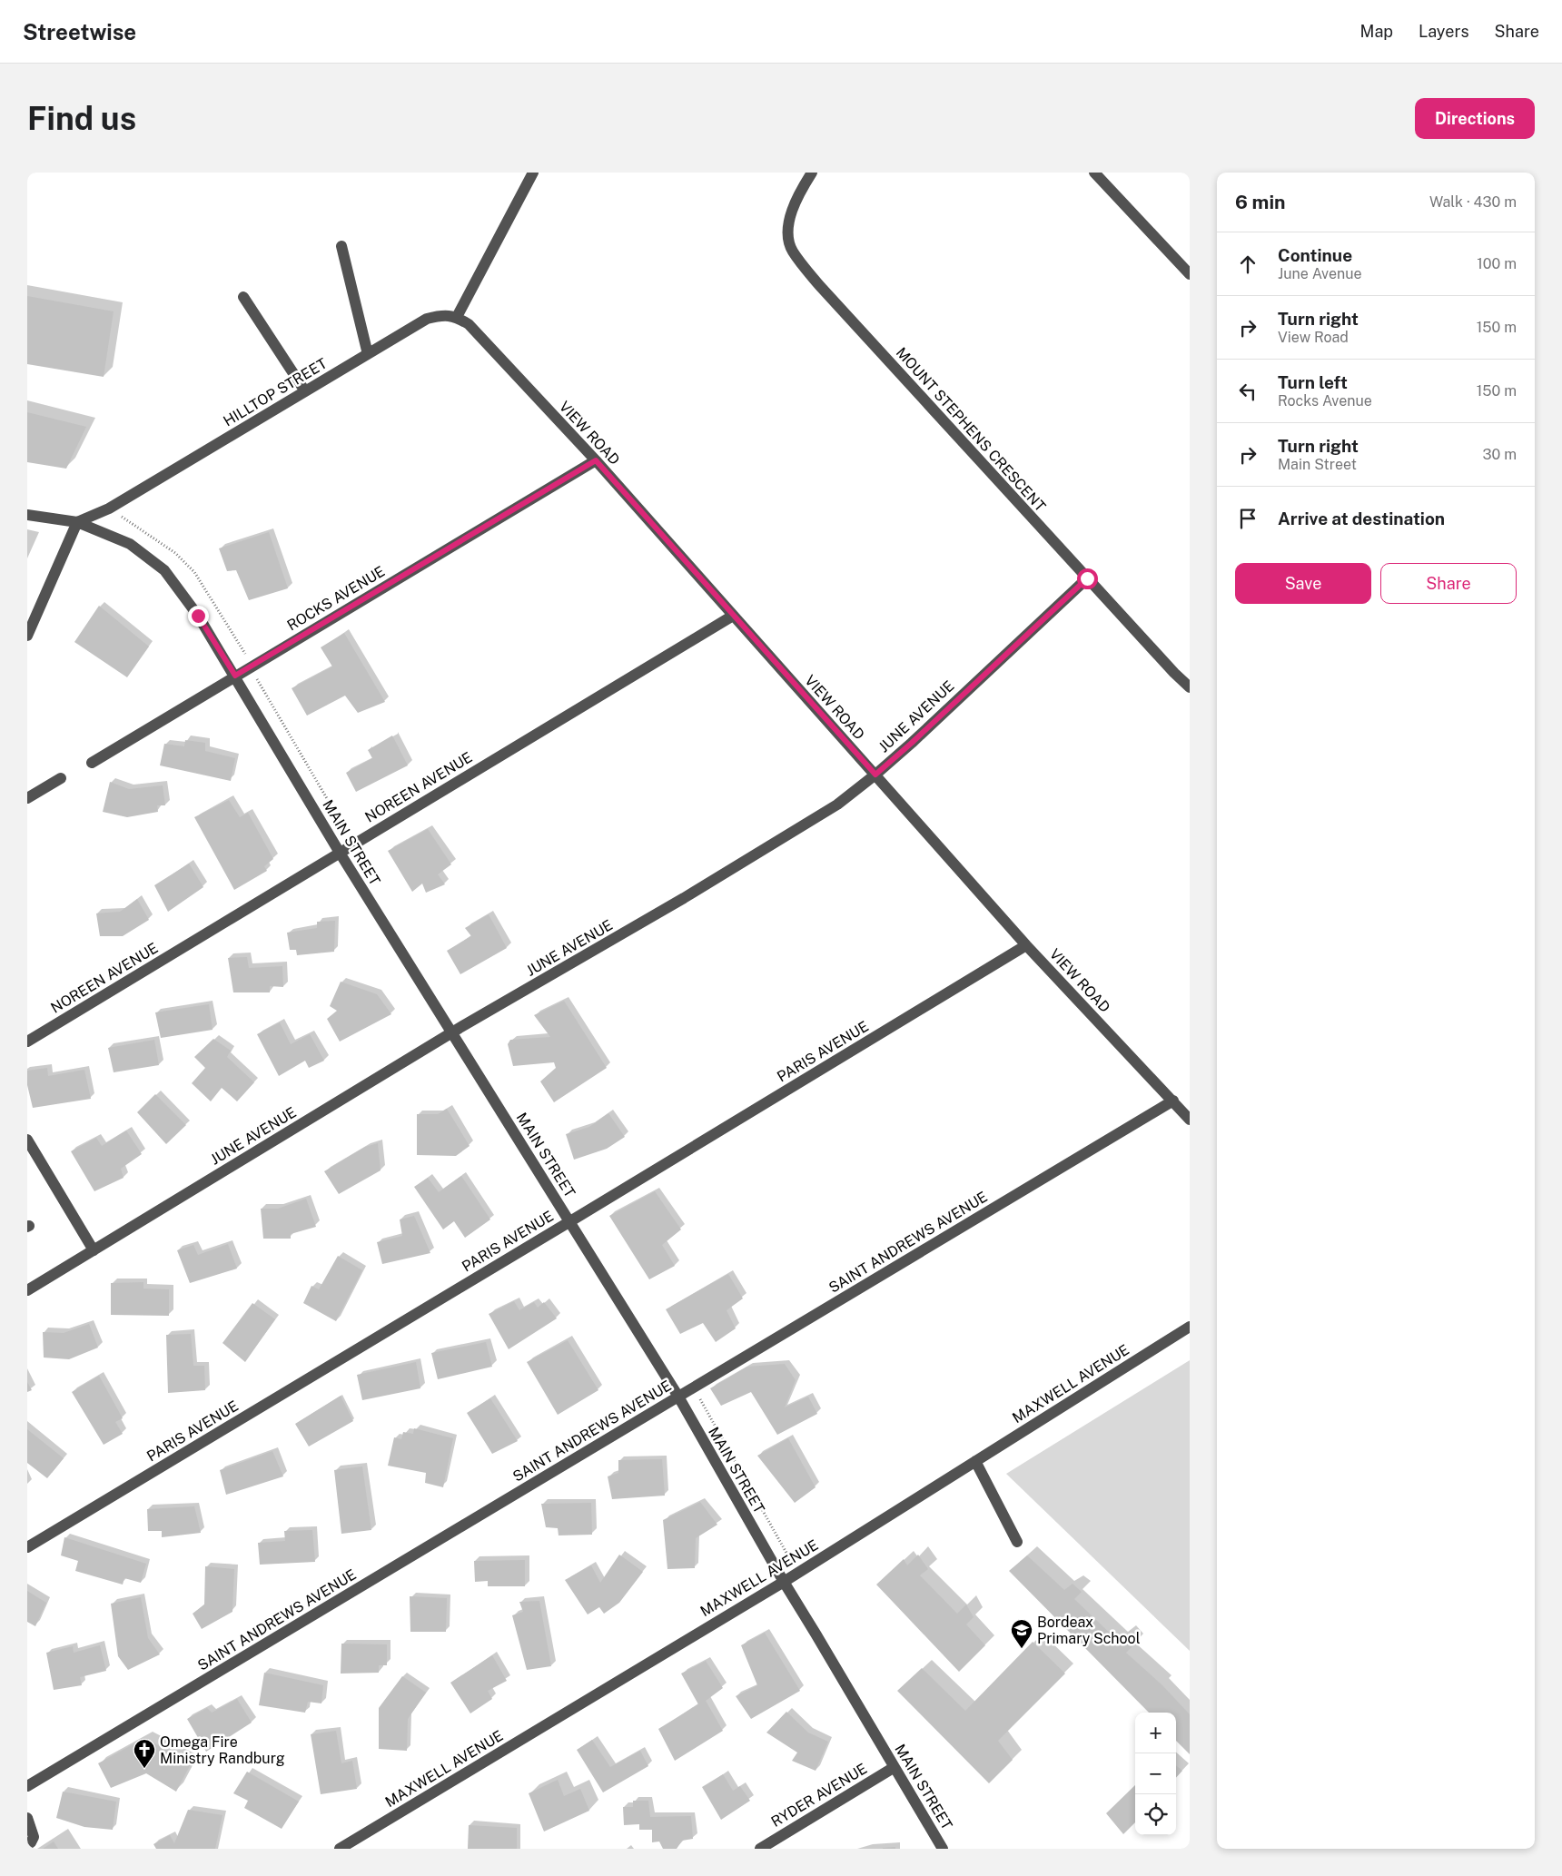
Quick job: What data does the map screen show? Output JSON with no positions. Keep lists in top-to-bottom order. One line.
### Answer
{"streets":{"street":["HILLTOP STREET","MOUNT STEPHENS CRESCENT","VIEW ROAD","ROCKS AVENUE","JUNE AVENUE","NOREEN AVENUE","MAIN STREET","PARIS AVENUE","SAINT ANDREWS AVENUE","MAXWELL AVENUE","RYDER AVENUE"]},"crossings":[["HILLTOP STREET","VIEW ROAD"],["HILLTOP STREET","MAIN STREET"],["MOUNT STEPHENS CRESCENT","JUNE AVENUE"],["VIEW ROAD","ROCKS AVENUE"],["VIEW ROAD","JUNE AVENUE"],["VIEW ROAD","NOREEN AVENUE"],["VIEW ROAD","PARIS AVENUE"],["VIEW ROAD","SAINT ANDREWS AVENUE"],["ROCKS AVENUE","MAIN STREET"],["JUNE AVENUE","MAIN STREET"],["NOREEN AVENUE","MAIN STREET"],["MAIN STREET","PARIS AVENUE"],["MAIN STREET","SAINT ANDREWS AVENUE"],["MAIN STREET","MAXWELL AVENUE"],["MAIN STREET","RYDER AVENUE"]],"places":{"school or university":["Bordeax Primary School"],"church":["Omega Fire Ministry Randburg"]},"page":{"header":"Streetwise","nav":["Map","Layers","Share"],"buttons":["Directions",["Save","Share"]],"title":"Find us","heading":["6 min","Walk · 430 m"],"list":[["Continue","June Avenue","100 m"],["Turn right","View Road","150 m"],["Turn left","Rocks Avenue","150 m"],["Turn right","Main Street","30 m"],"Arrive at destination"],"map_buttons":["+","−"]}}
